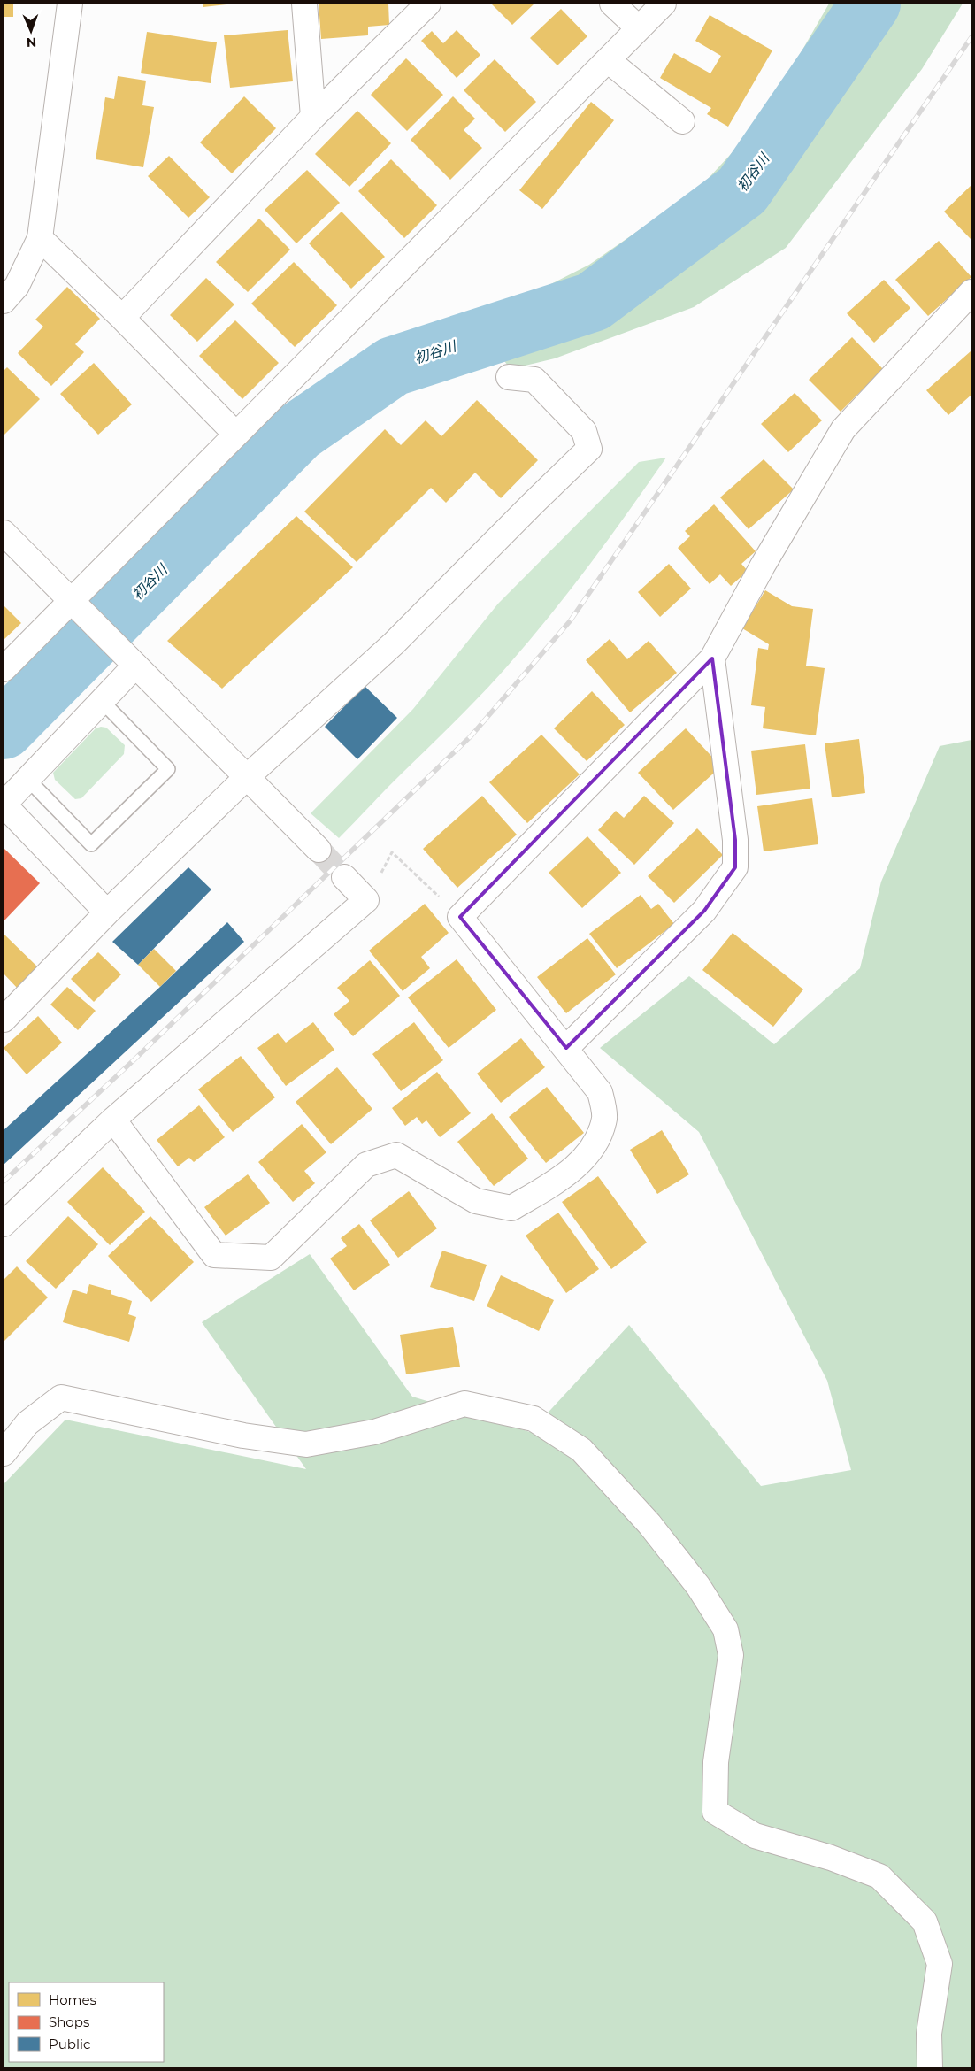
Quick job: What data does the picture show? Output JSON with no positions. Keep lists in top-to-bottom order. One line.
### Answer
{"water":["初谷川"],"legend":["Homes","Shops","Public"],"north":"bottom"}
